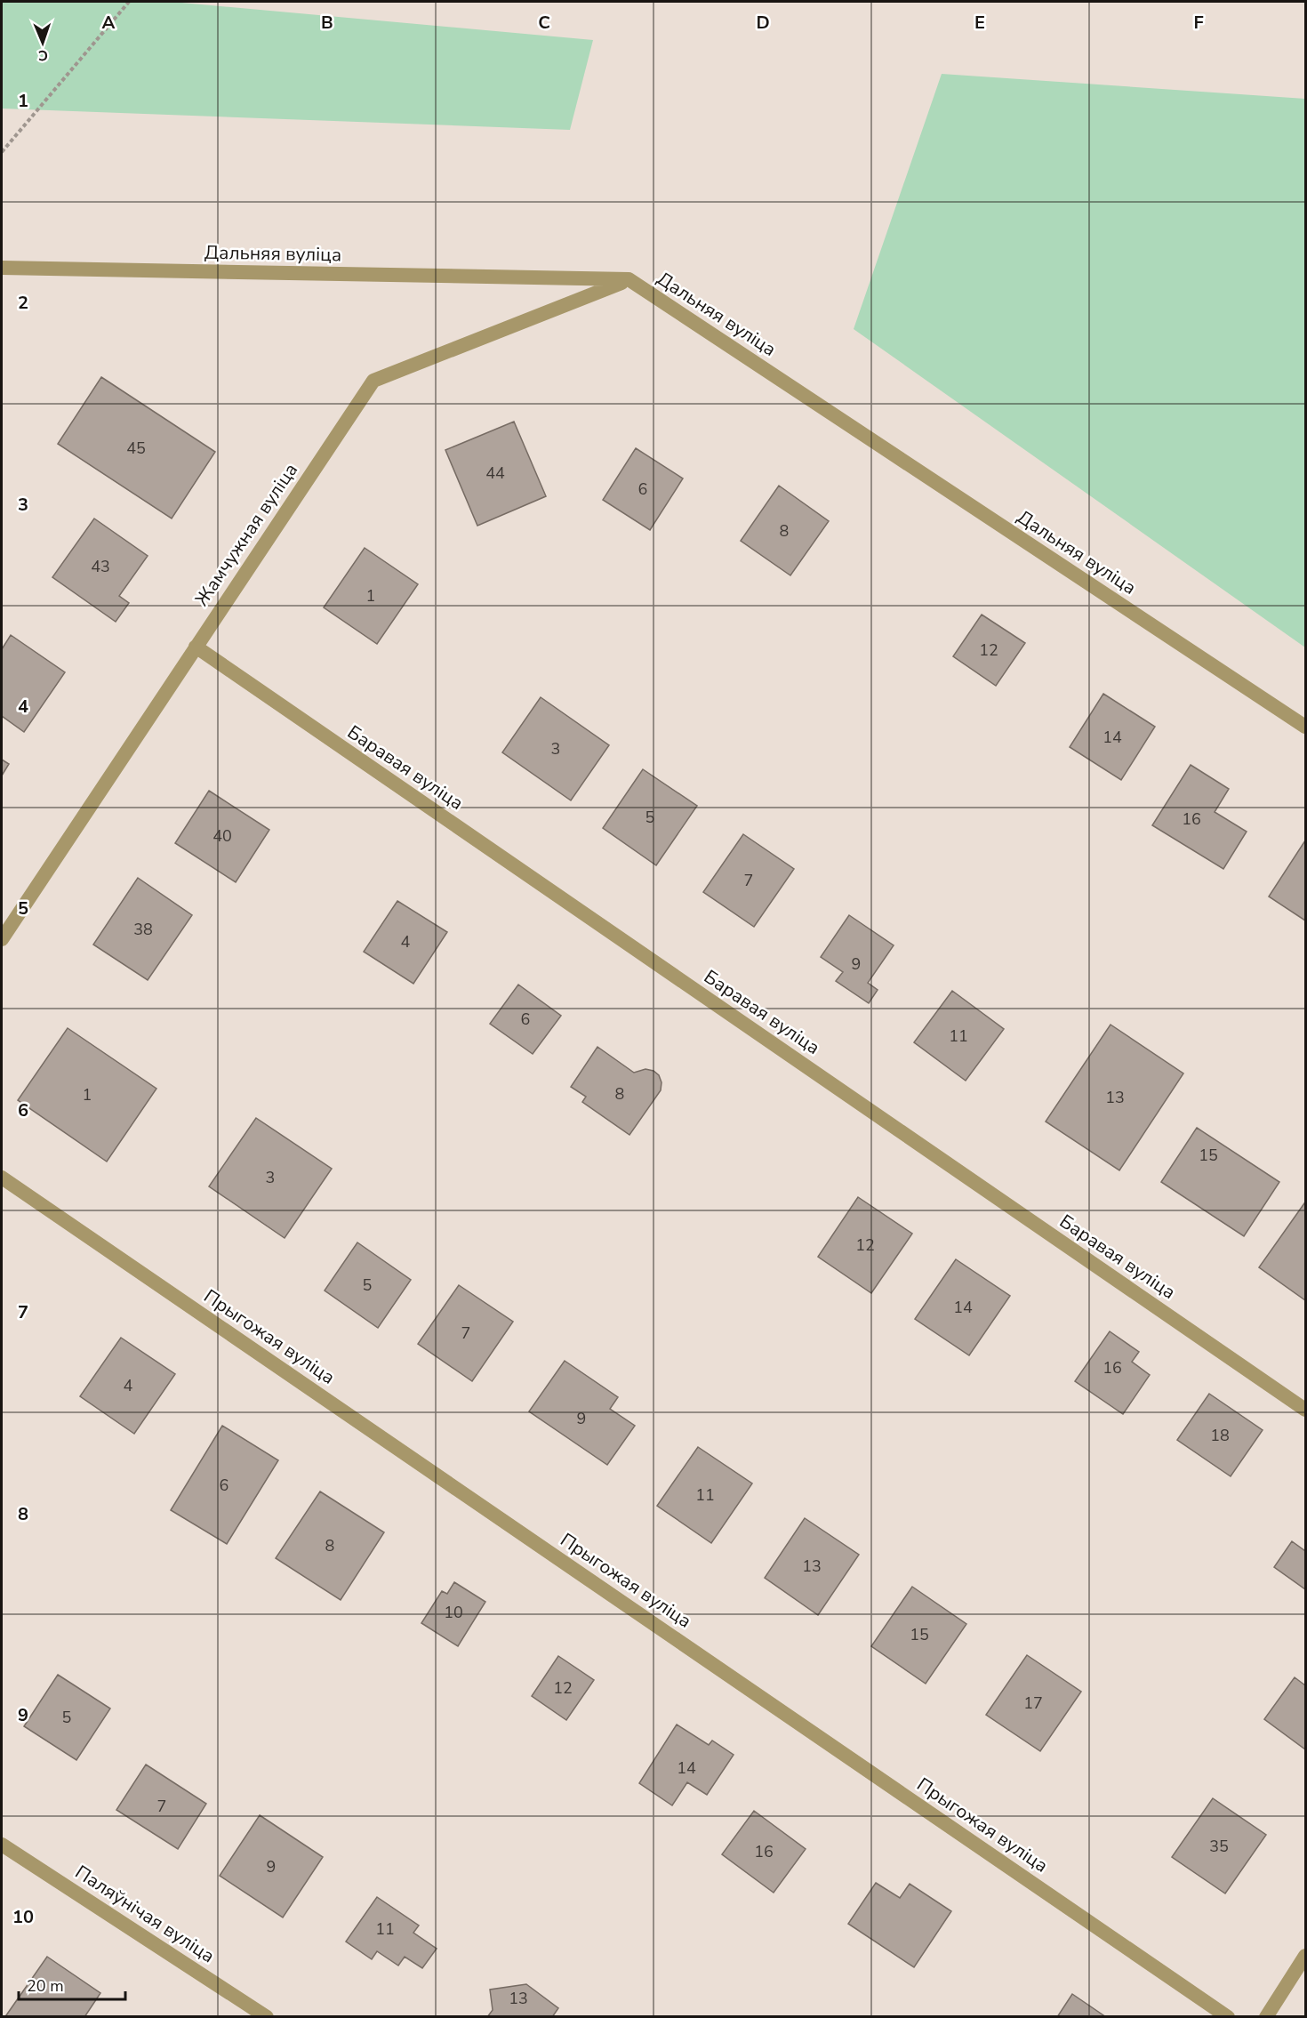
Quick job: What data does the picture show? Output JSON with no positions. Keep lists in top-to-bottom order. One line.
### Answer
{"streets":{"street":["Дальняя вуліца","Жамчужная вуліца","Баравая вуліца","Прыгожая вуліца","Паляўнічая вуліца"]},"crossings":[["Дальняя вуліца","Жамчужная вуліца"],["Жамчужная вуліца","Баравая вуліца"]],"house_numbers":["45","44","6","8","43","1","12","14","3","5","16","40","7","38","4","9","6","11","8","1","13","15","3","12","5","14","7","16","4","9","18","6","11","8","13","10","15","12","17","5","14","7","35","16","9","11","13"],"scale_bar":"20 m","north":"bottom","grid":{"columns":["A","B","C","D","E","F"],"rows":["1","2","3","4","5","6","7","8","9","10"]}}
